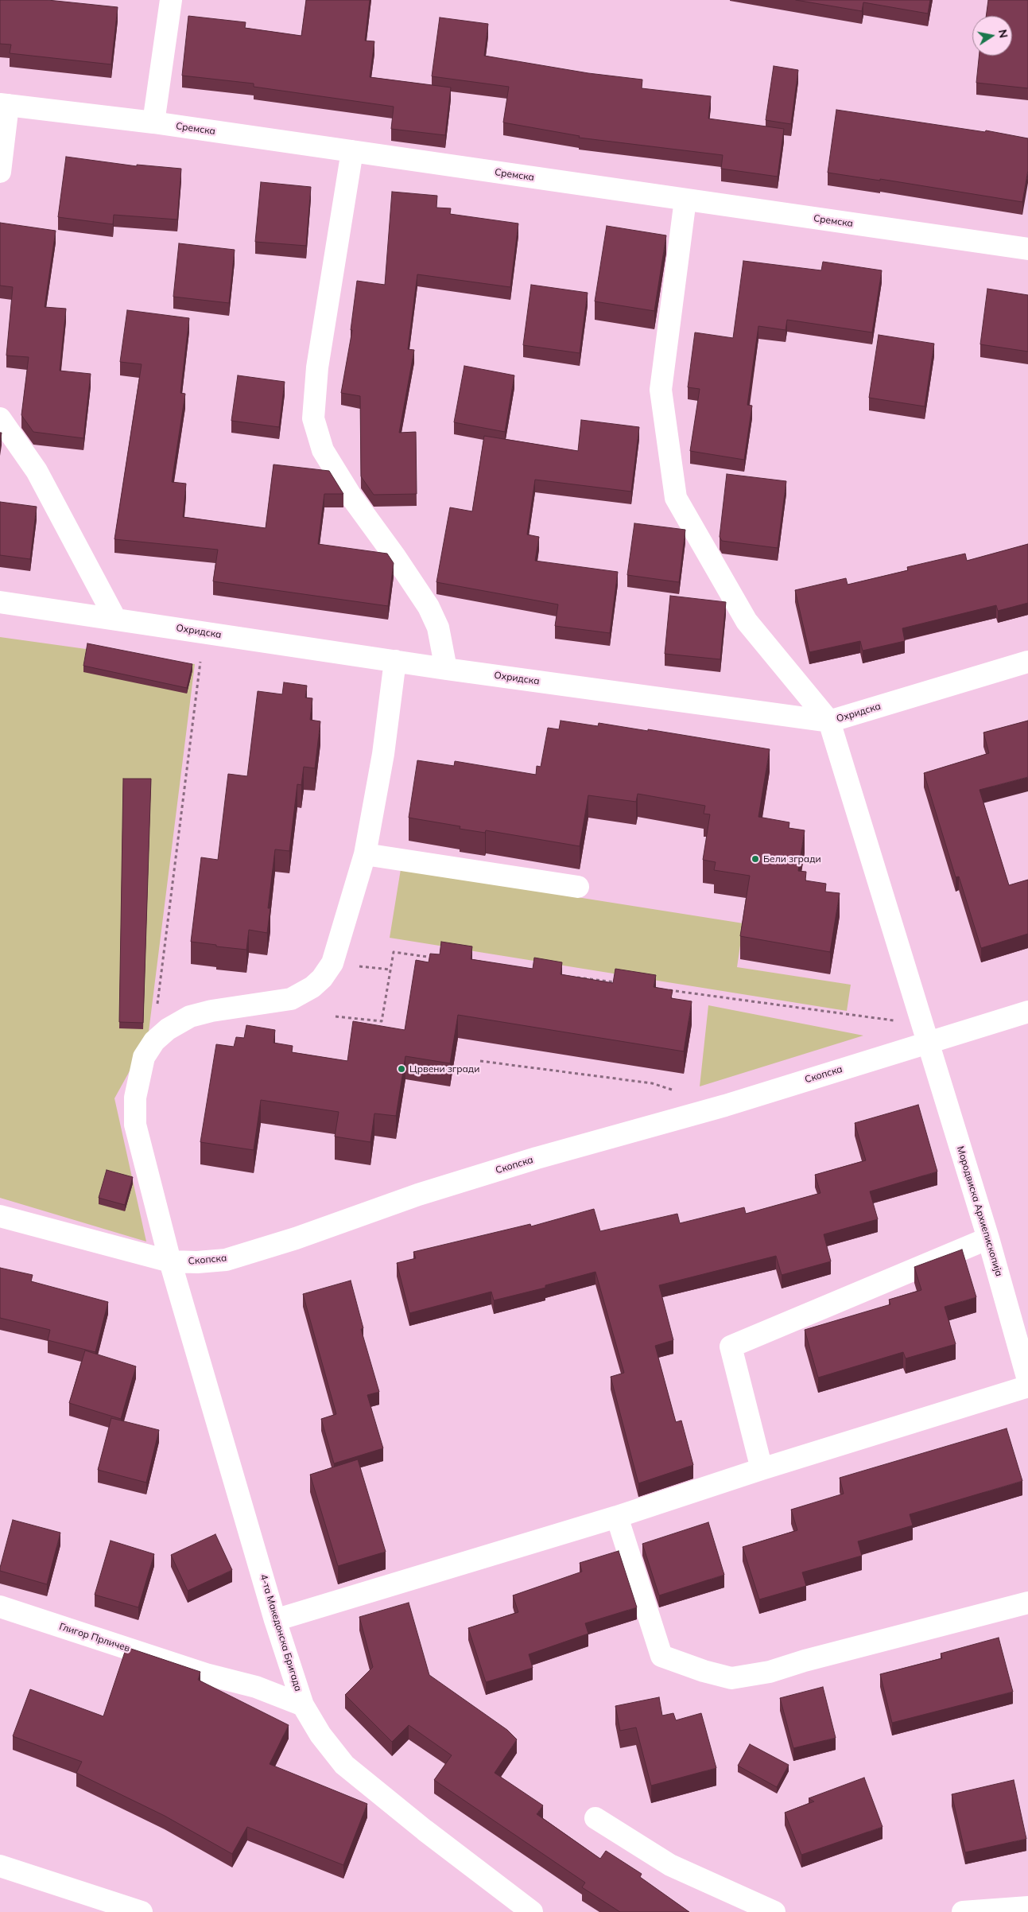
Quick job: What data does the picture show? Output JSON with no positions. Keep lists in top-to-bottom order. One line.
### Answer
{"streets":{"street":["Сремска","Охридска","Скопска","Мородвиска Архиепископија","4-та Македонска Бригада","Глигор Прличев"]},"crossings":[["Охридска","Мородвиска Архиепископија"],["Охридска","4-та Македонска Бригада"],["Скопска","Мородвиска Архиепископија"],["Скопска","4-та Македонска Бригада"],["4-та Македонска Бригада","Глигор Прличев"]],"places":["Бели згради","Црвени згради"],"north":"right"}
